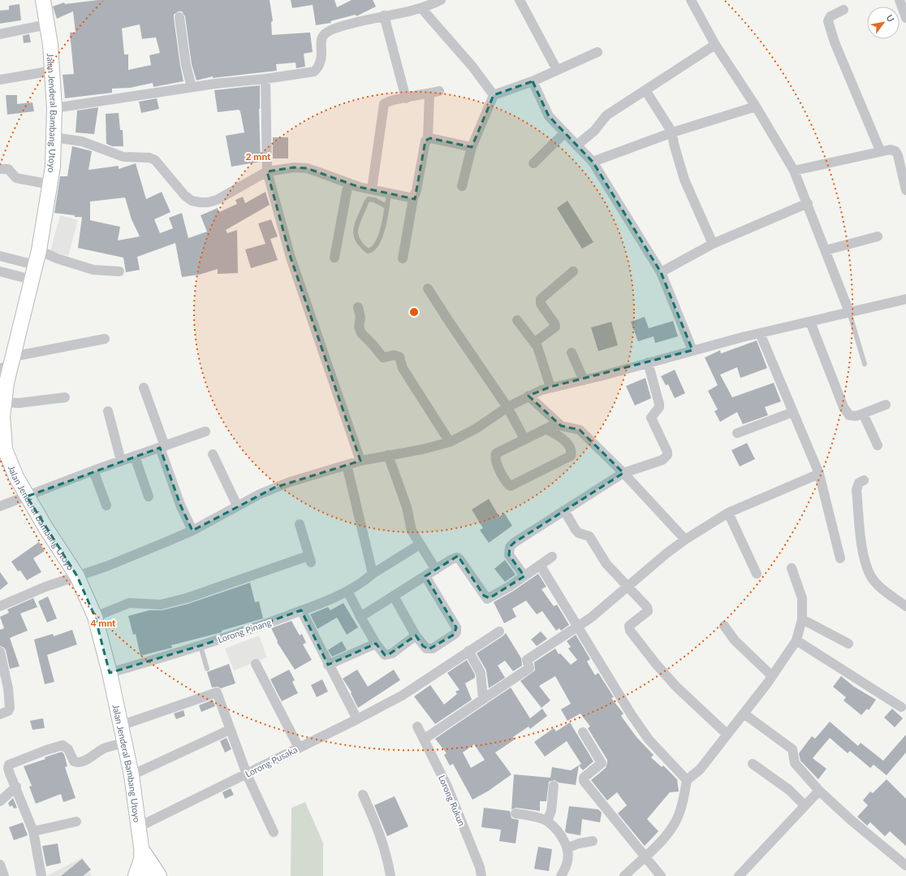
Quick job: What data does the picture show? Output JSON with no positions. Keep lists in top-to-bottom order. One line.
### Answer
{"streets":{"street":["Jalan Jenderal Bambang Utoyo","Lorong Pinang","Lorong Pusaka","Lorong Rukun"]},"crossings":[["Jalan Jenderal Bambang Utoyo","Lorong Pinang"],["Jalan Jenderal Bambang Utoyo","Lorong Pusaka"]],"north":"top right","rings":["2 mnt","4 mnt"]}
